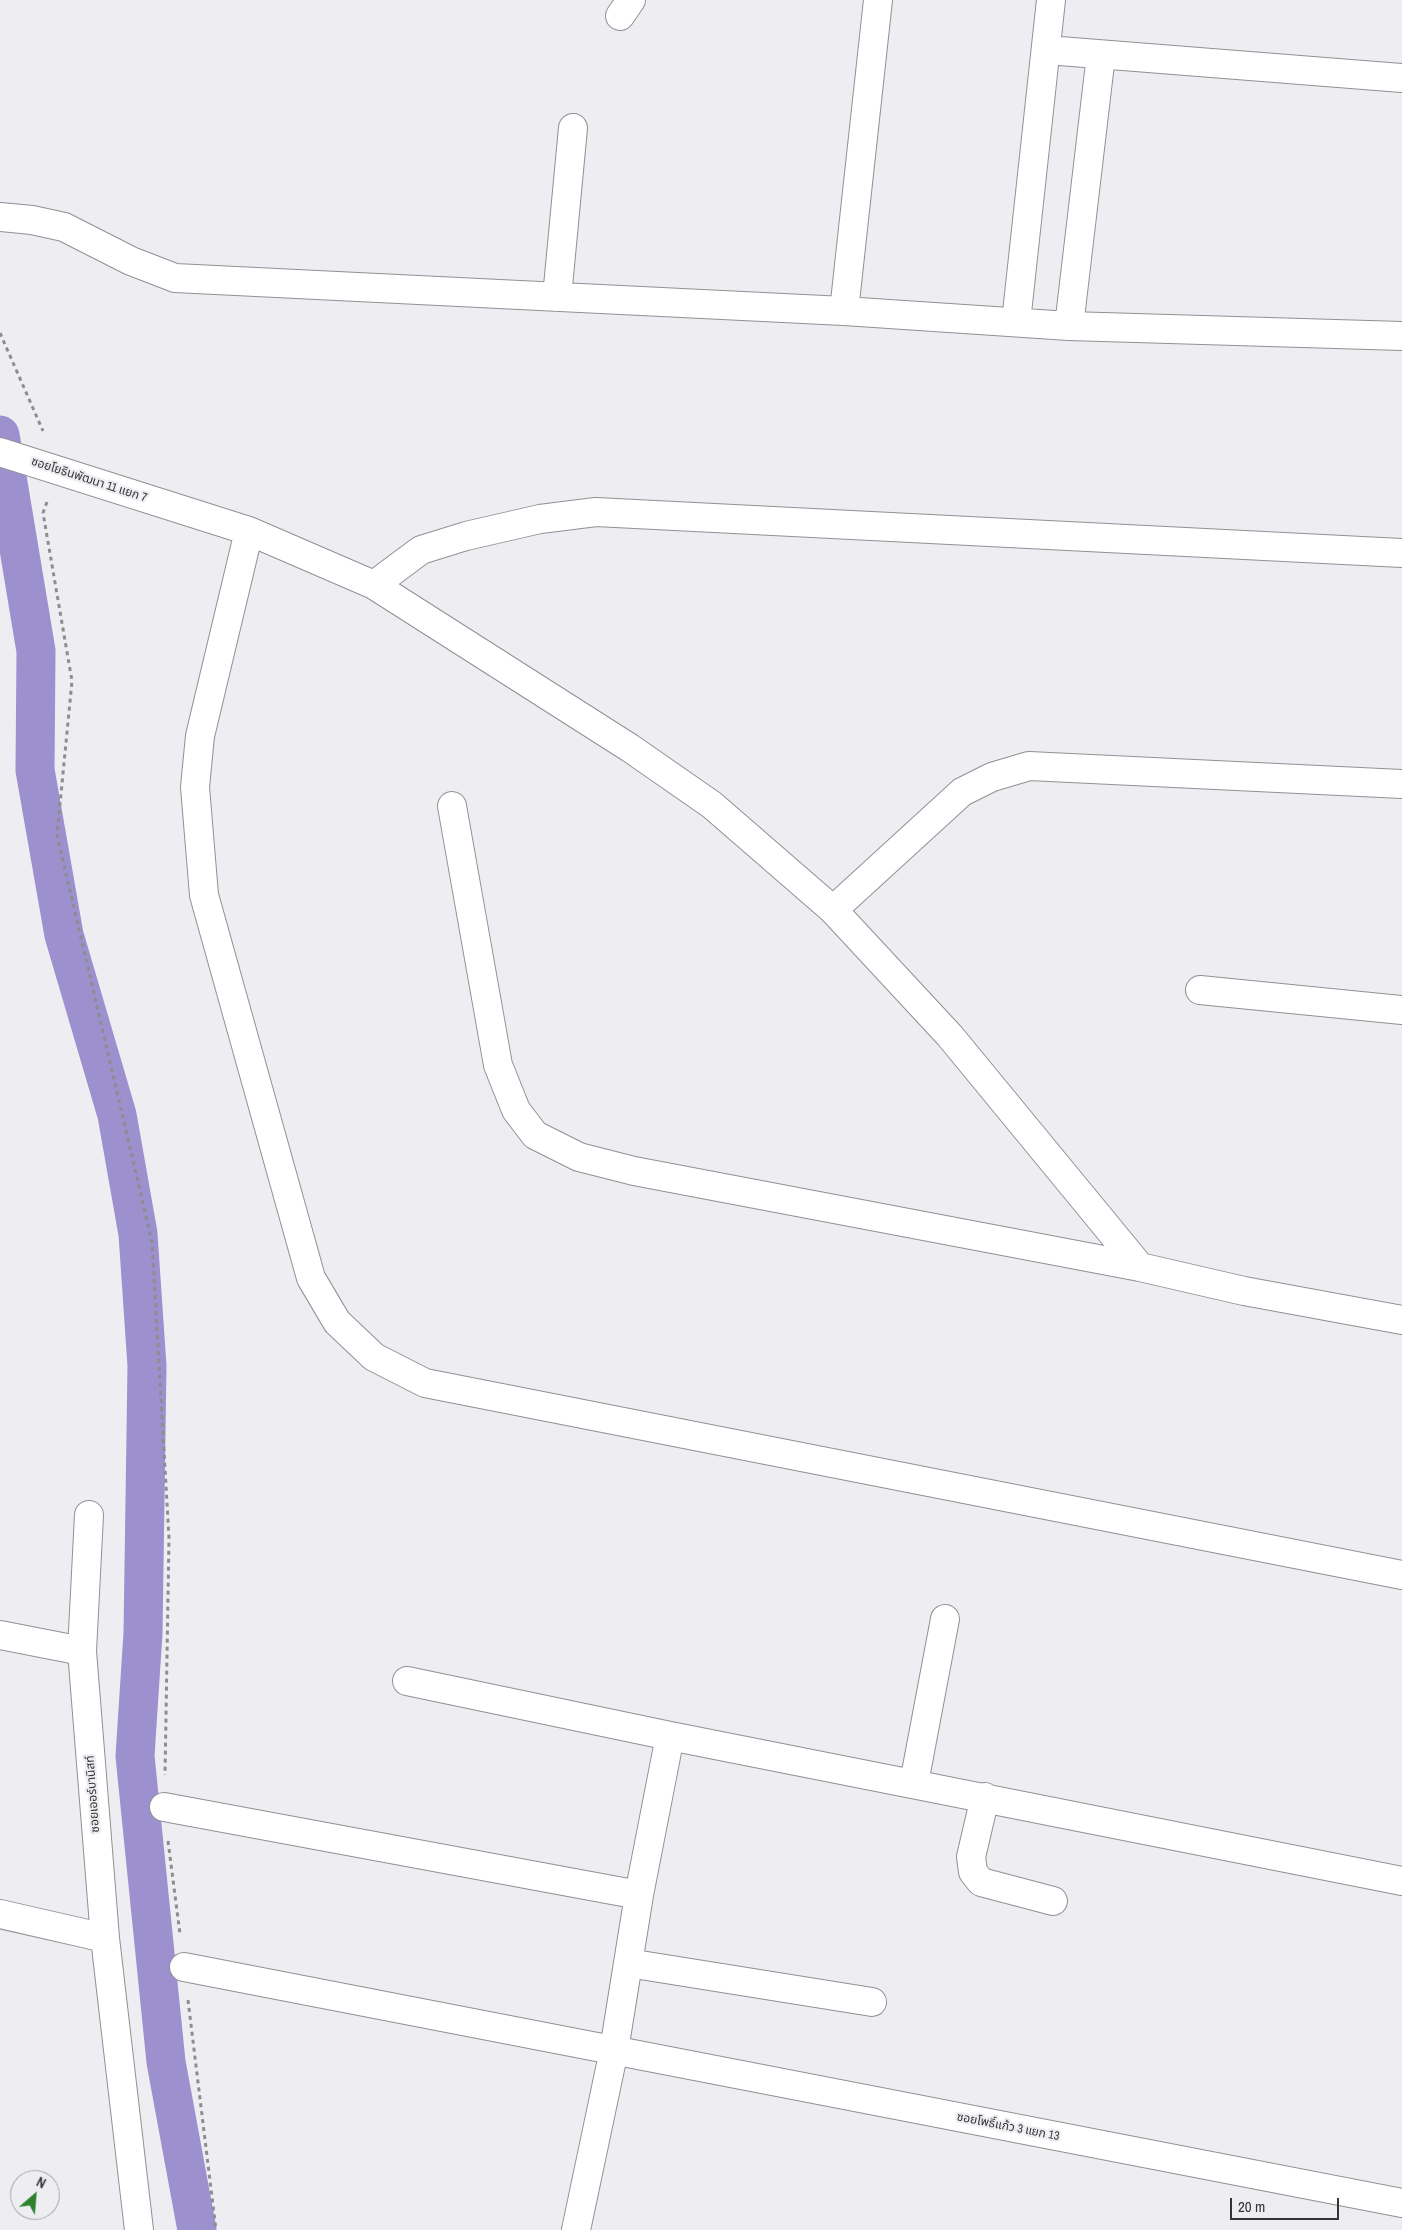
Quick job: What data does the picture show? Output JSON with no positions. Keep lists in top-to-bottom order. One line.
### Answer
{"streets":{"street":["ซอยโยธินพัฒนา 11 แยก 7","ซอยเออร์บานิสท์","ซอยโพธิ์แก้ว 3 แยก 13"]},"scale_bar":"20 m","north":"top right"}
